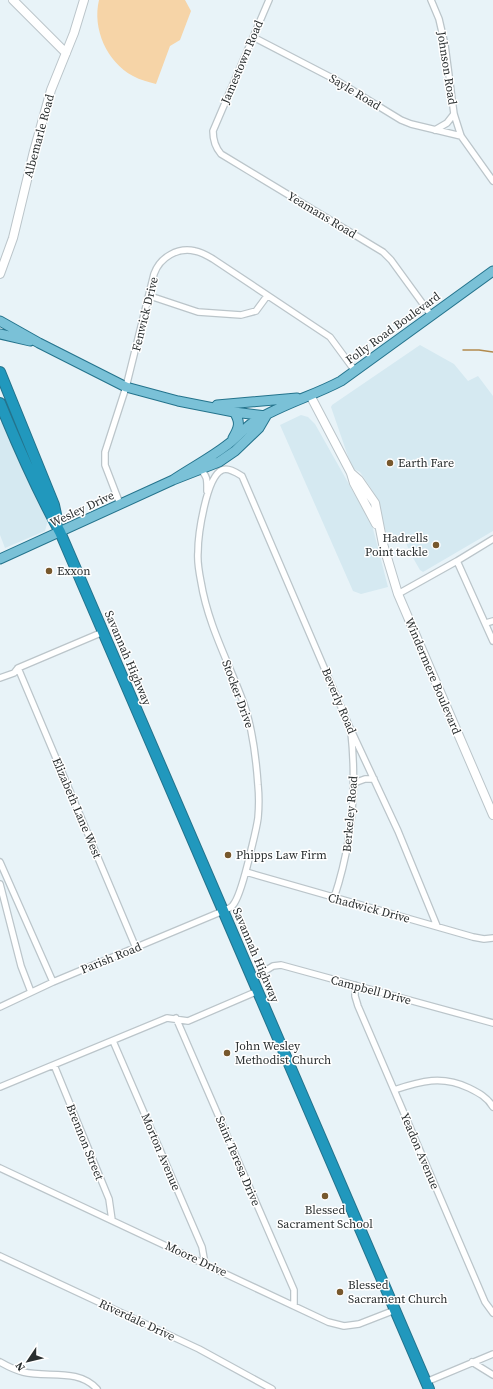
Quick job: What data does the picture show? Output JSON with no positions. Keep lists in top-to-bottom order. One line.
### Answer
{"streets":{"highway":["Savannah Highway"],"main road":["Folly Road Boulevard","Wesley Drive"],"street":["Jamestown Road","Johnson Road","Sayle Road","Albemarle Road","Yeamans Road","Fenwick Drive","Windermere Boulevard","Stocker Drive","Beverly Road","Elizabeth Lane West","Berkeley Road","Chadwick Drive","Parish Road","Campbell Drive","Brennon Street","Yeadon Avenue","Morton Avenue","Saint Teresa Drive","Moore Drive","Riverdale Drive"]},"crossings":[["Jamestown Road","Sayle Road"],["Jamestown Road","Yeamans Road"],["Johnson Road","Sayle Road"],["Yeamans Road","Folly Road Boulevard"],["Fenwick Drive","Folly Road Boulevard"],["Fenwick Drive","Wesley Drive"],["Folly Road Boulevard","Wesley Drive"],["Folly Road Boulevard","Windermere Boulevard"],["Wesley Drive","Savannah Highway"],["Wesley Drive","Stocker Drive"],["Savannah Highway","Stocker Drive"],["Savannah Highway","Parish Road"],["Savannah Highway","Campbell Drive"],["Savannah Highway","Moore Drive"],["Stocker Drive","Beverly Road"],["Stocker Drive","Chadwick Drive"],["Stocker Drive","Parish Road"],["Beverly Road","Berkeley Road"],["Beverly Road","Chadwick Drive"],["Elizabeth Lane West","Parish Road"],["Berkeley Road","Chadwick Drive"],["Campbell Drive","Yeadon Avenue"],["Brennon Street","Moore Drive"],["Morton Avenue","Moore Drive"],["Saint Teresa Drive","Moore Drive"]],"places":["Earth Fare","Hadrells Point tackle","Exxon","Phipps Law Firm","John Wesley Methodist Church","Blessed Sacrament School","Blessed Sacrament Church"],"north":"bottom left"}
